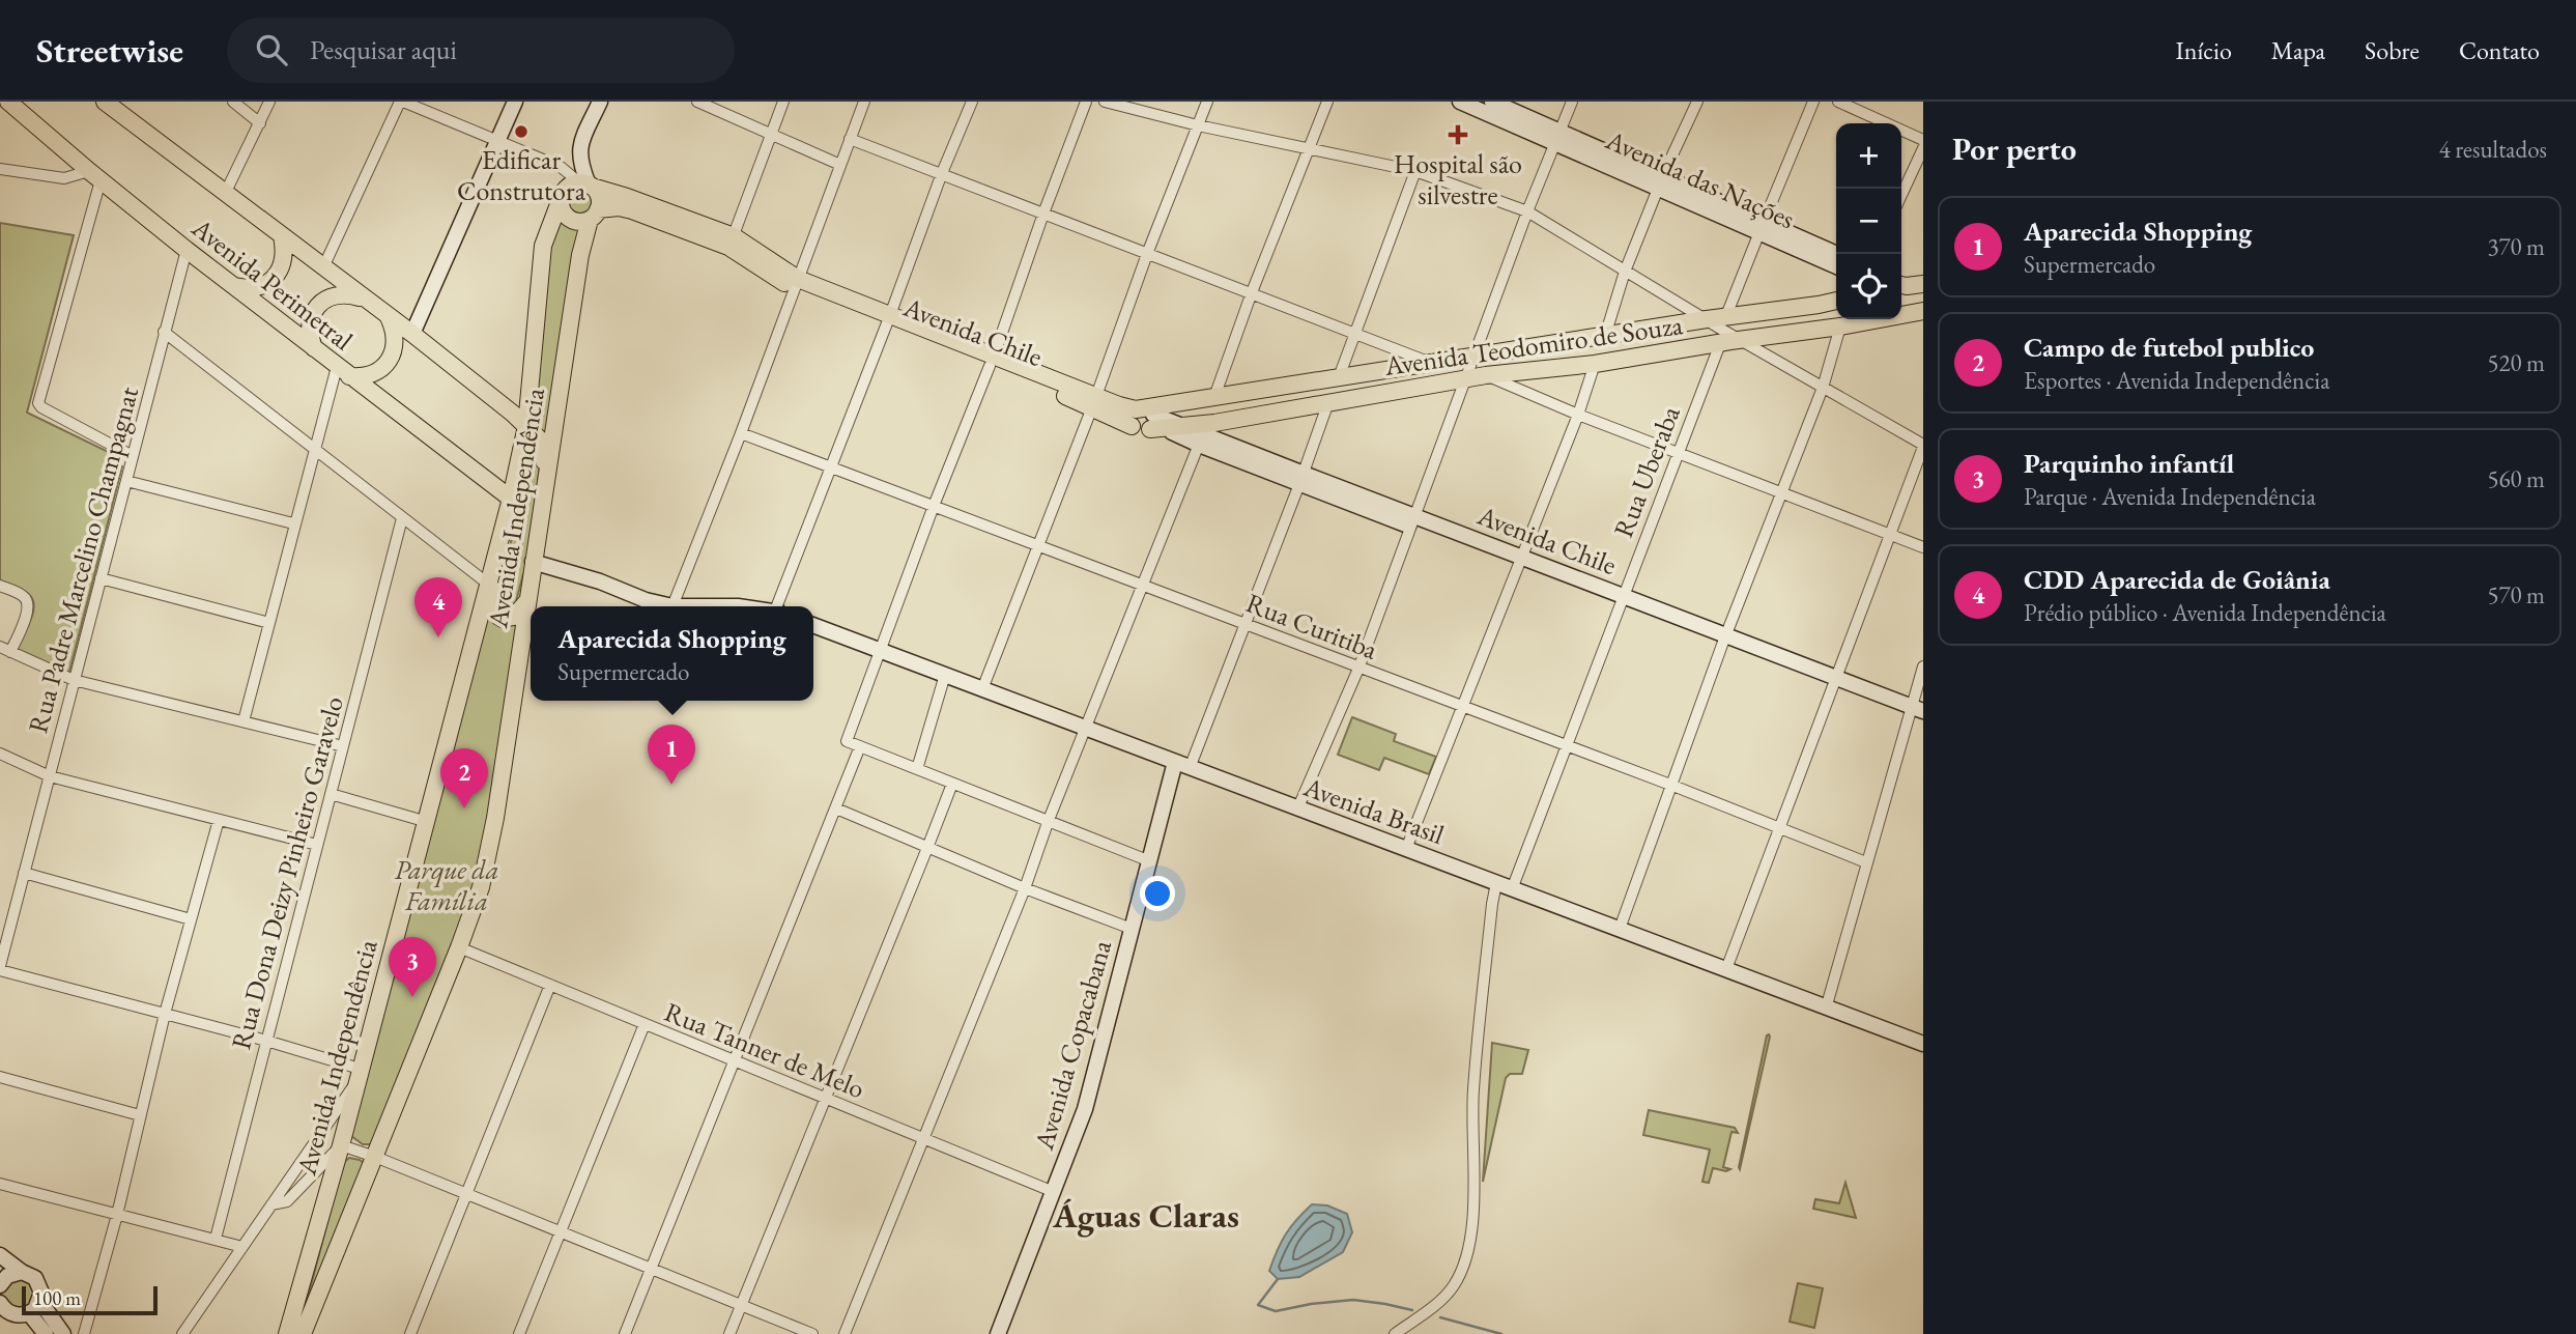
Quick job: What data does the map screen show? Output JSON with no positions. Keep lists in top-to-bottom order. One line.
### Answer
{"streets":{"main road":["Avenida Perimetral","Avenida Chile","Avenida Teodomiro de Souza","Avenida Independência"],"street":["Avenida das Nações","Rua Uberaba","Rua Padre Marcelino Champagnat","Rua Curitiba","Avenida Brasil","Rua Dona Deizy Pinheiro Garavelo","Avenida Copacabana","Rua Tanner de Melo"]},"crossings":[["Avenida das Nações","Rua Uberaba"],["Avenida Perimetral","Avenida Independência"],["Avenida Perimetral","Rua Padre Marcelino Champagnat"],["Avenida Chile","Avenida Teodomiro de Souza"],["Avenida Chile","Rua Uberaba"],["Avenida Teodomiro de Souza","Rua Uberaba"],["Rua Uberaba","Rua Curitiba"],["Rua Uberaba","Avenida Brasil"],["Avenida Independência","Rua Tanner de Melo"],["Avenida Brasil","Avenida Copacabana"],["Avenida Copacabana","Rua Tanner de Melo"]],"districts":["Águas Claras"],"parks":["Parque da Família"],"places":{"other":["Edificar Construtora"],"health":["Hospital são silvestre"]},"scale_bar":"100 m","page":{"header":"Streetwise","search":"Pesquisar aqui","nav":["Início","Mapa","Sobre","Contato"],"heading":["Por perto","4 resultados"],"map_buttons":["+","−"],"list":[{"mark":"1","name":"Aparecida Shopping","note":"Supermercado","value":"370 m"},{"mark":"2","name":"Campo de futebol publico","note":"Esportes · Avenida Independência","value":"520 m"},{"mark":"3","name":"Parquinho infantíl","note":"Parque · Avenida Independência","value":"560 m"},{"mark":"4","name":"CDD Aparecida de Goiânia","note":"Prédio público · Avenida Independência","value":"570 m"}],"pins":["4","1","2","3"],"popup":["Aparecida Shopping","Supermercado"],"scale":"100 m"}}
